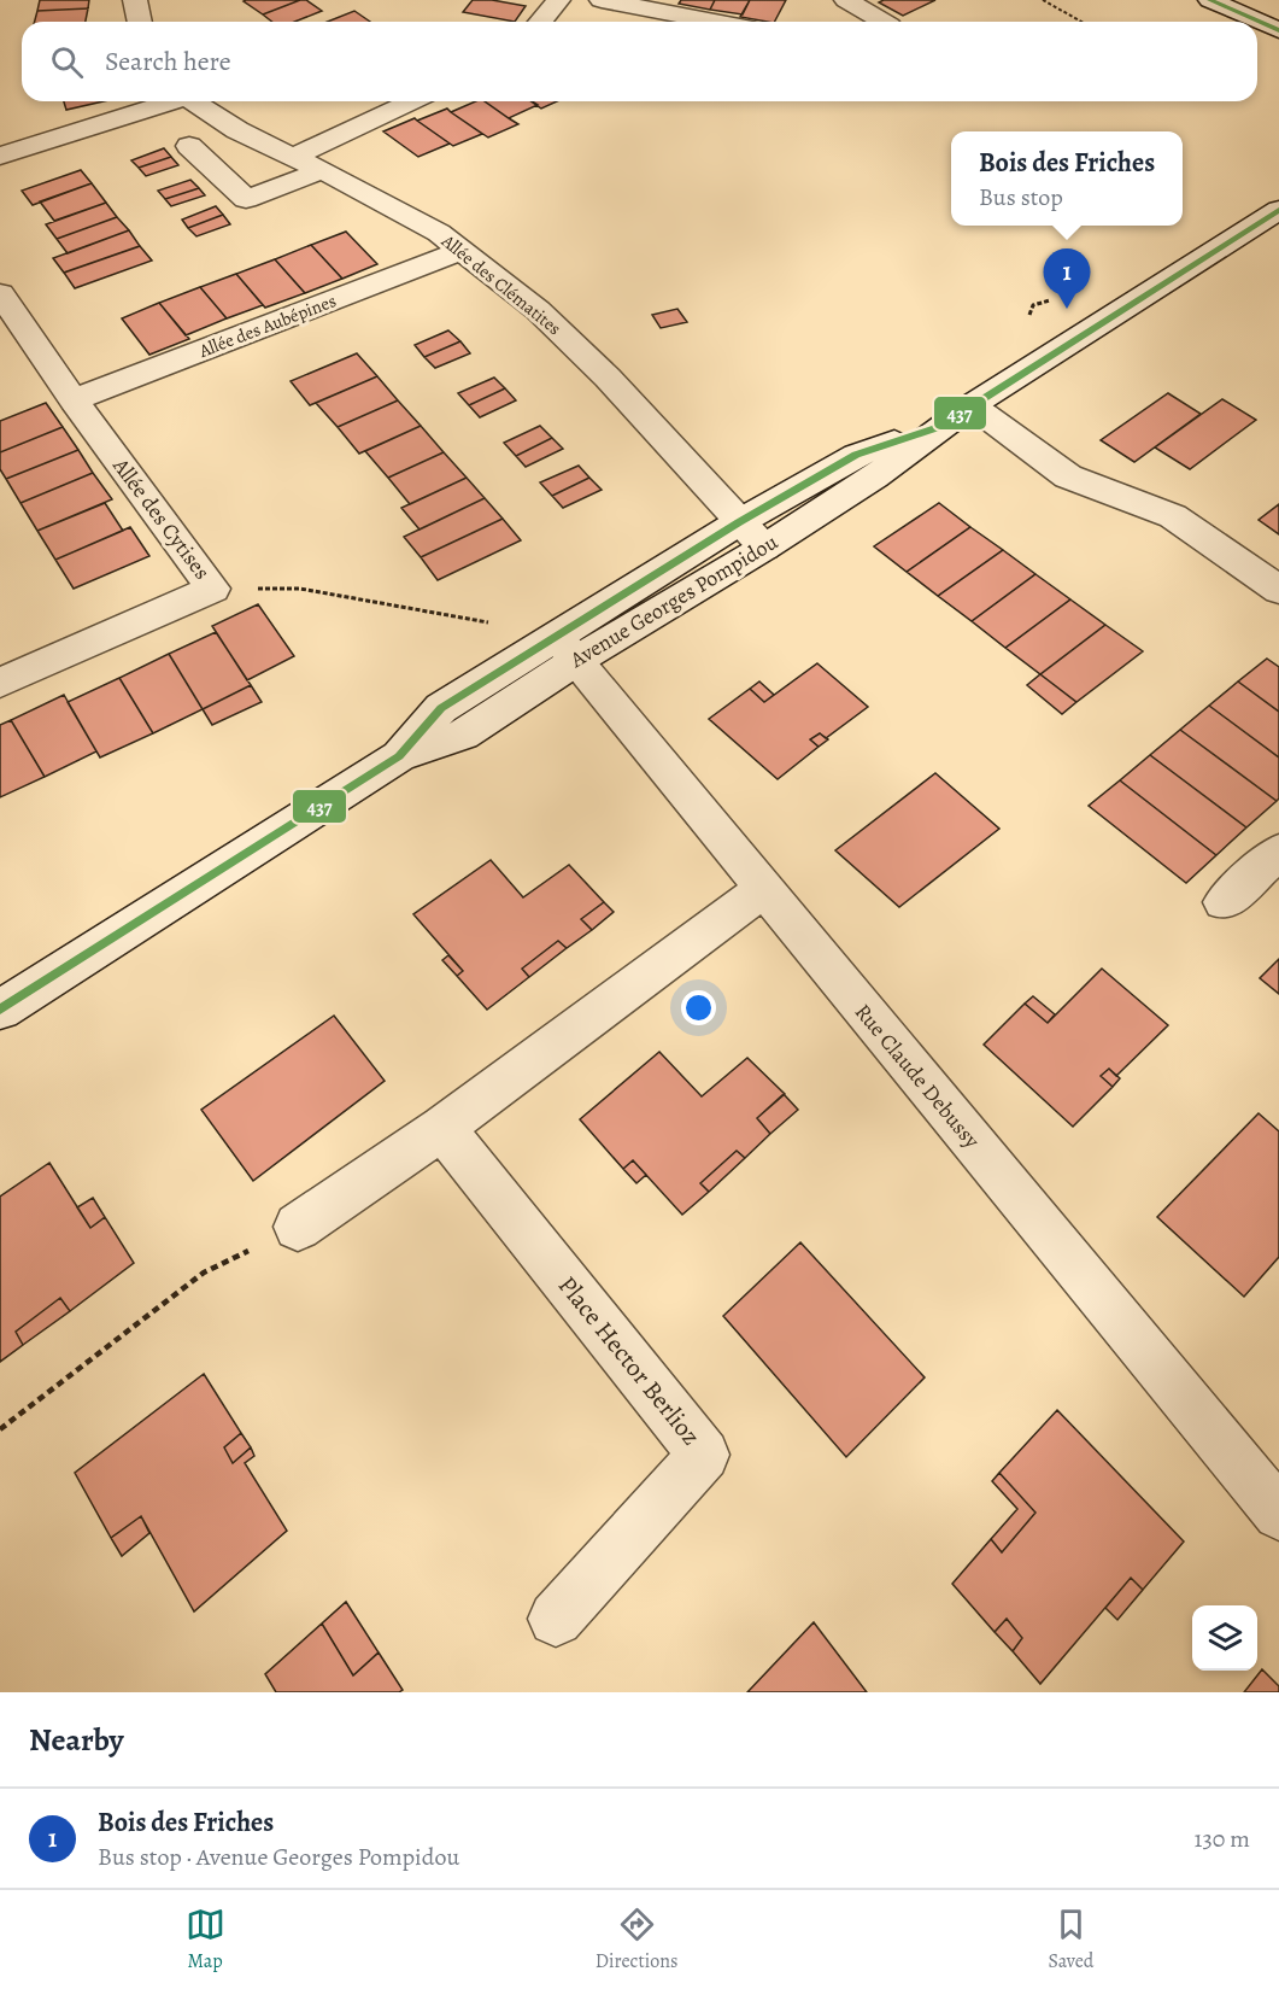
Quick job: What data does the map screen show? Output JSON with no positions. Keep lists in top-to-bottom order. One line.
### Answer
{"streets":{"street":["Allée des Clématites","Allée des Aubépines","Allée des Cytises","Avenue Georges Pompidou","Rue Claude Debussy","Place Hector Berlioz"]},"crossings":[["Allée des Clématites","Allée des Aubépines"],["Allée des Clématites","Avenue Georges Pompidou"],["Allée des Aubépines","Allée des Cytises"],["Avenue Georges Pompidou","Rue Claude Debussy"]],"lines":["transit line 437"],"page":{"search":"Search here","popup":["Bois des Friches","Bus stop"],"pins":"1","heading":"Nearby","list":[{"mark":"1","name":"Bois des Friches","note":"Bus stop · Avenue Georges Pompidou","value":"130 m"}],"nav":["Map","Directions","Saved"]}}
